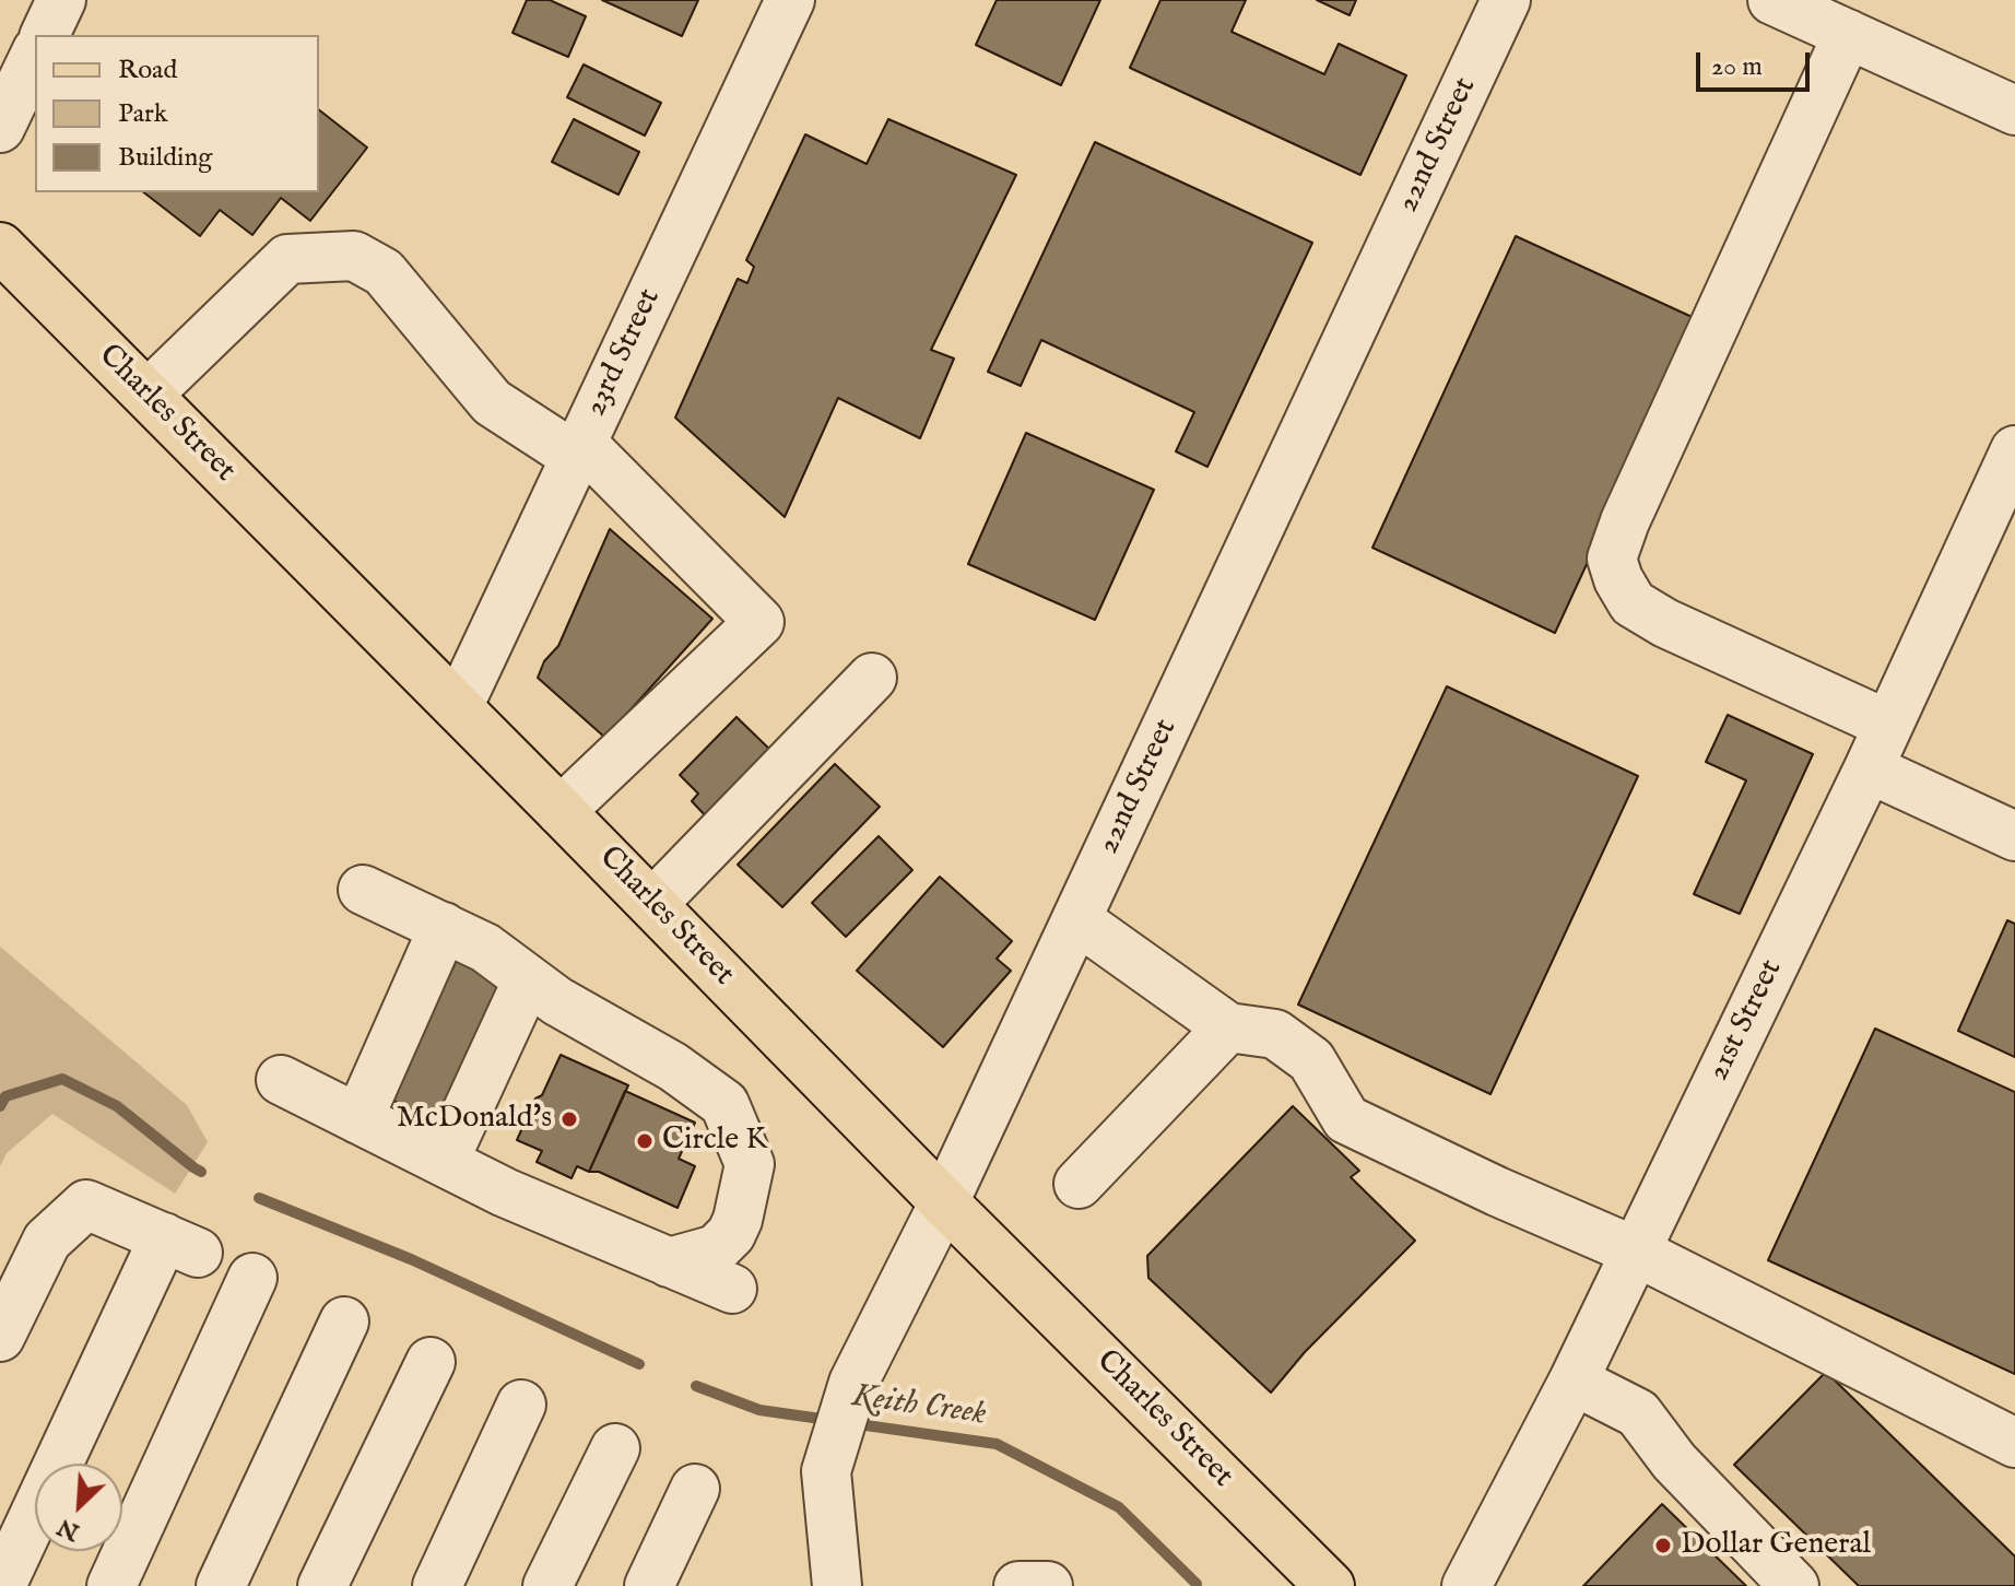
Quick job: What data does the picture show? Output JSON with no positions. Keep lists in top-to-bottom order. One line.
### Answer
{"streets":{"main road":["Charles Street"],"street":["22nd Street","23rd Street","21st Street"]},"crossings":[["22nd Street","Charles Street"],["23rd Street","Charles Street"]],"water":["Keith Creek"],"places":["McDonald's","Circle K","Dollar General"],"legend":["Road","Park","Building"],"scale_bar":"20 m","north":"bottom left"}
